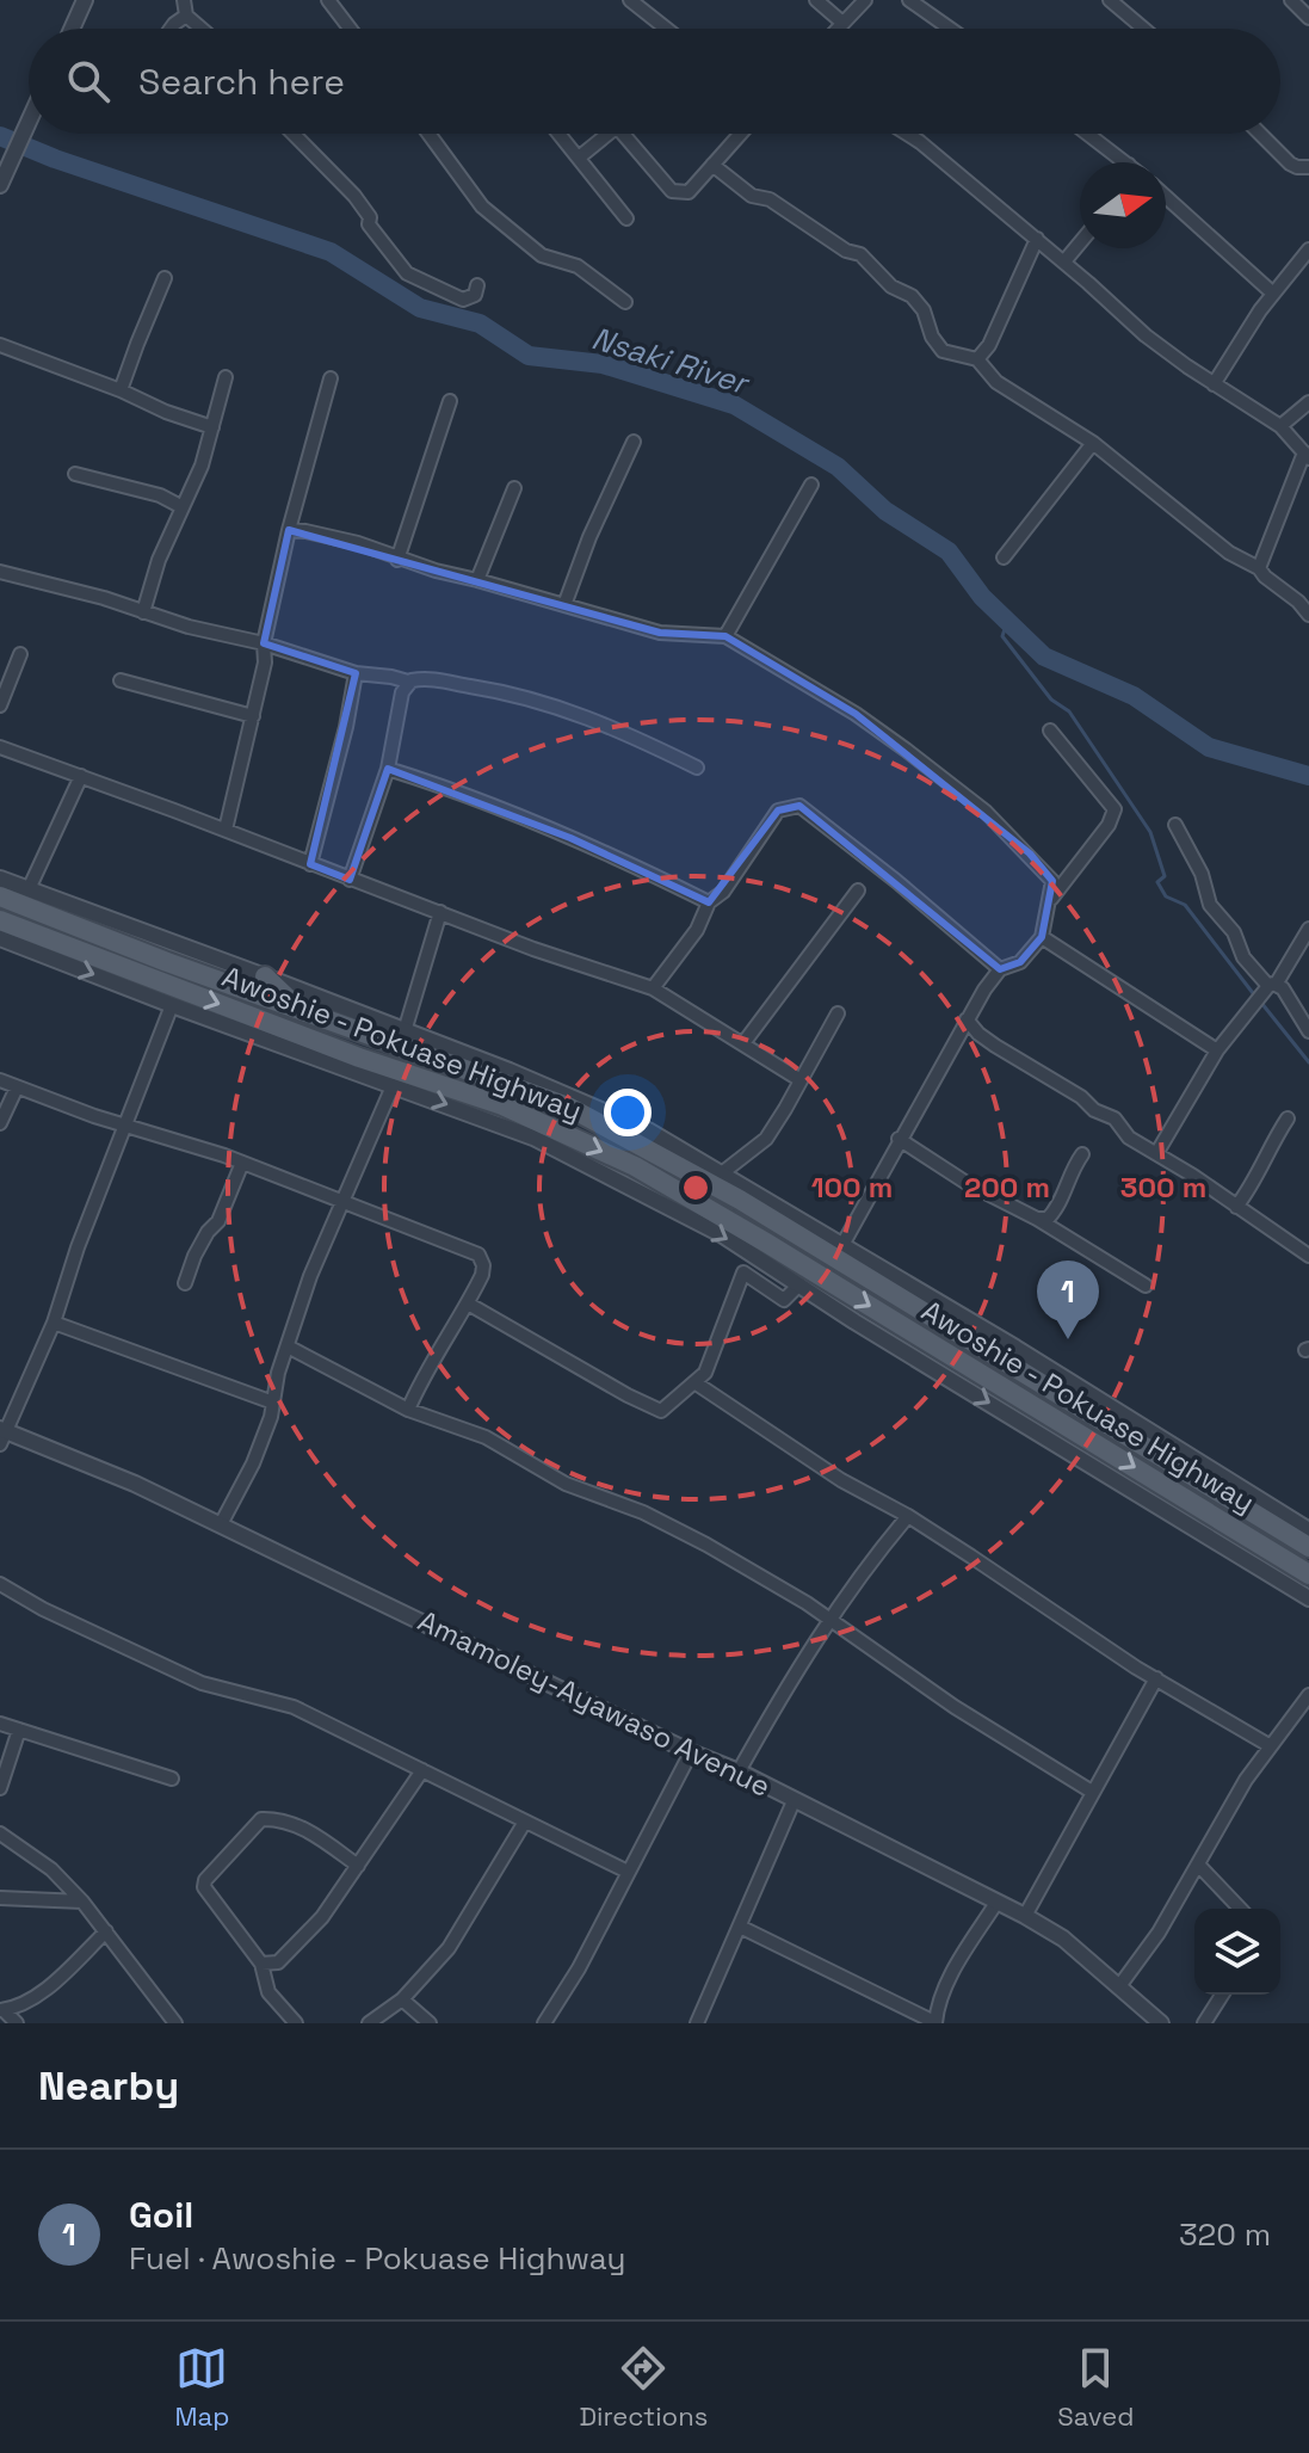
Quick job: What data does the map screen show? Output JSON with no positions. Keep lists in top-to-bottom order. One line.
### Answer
{"streets":{"main road":["Awoshie - Pokuase Highway"],"street":["Amamoley-Ayawaso Avenue"]},"water":["Nsaki River"],"north":"right","page":{"search":"Search here","pins":"1","heading":"Nearby","list":[{"mark":"1","name":"Goil","note":"Fuel · Awoshie - Pokuase Highway","value":"320 m"}],"nav":["Map","Directions","Saved"]},"rings":["100 m","200 m","300 m"]}
